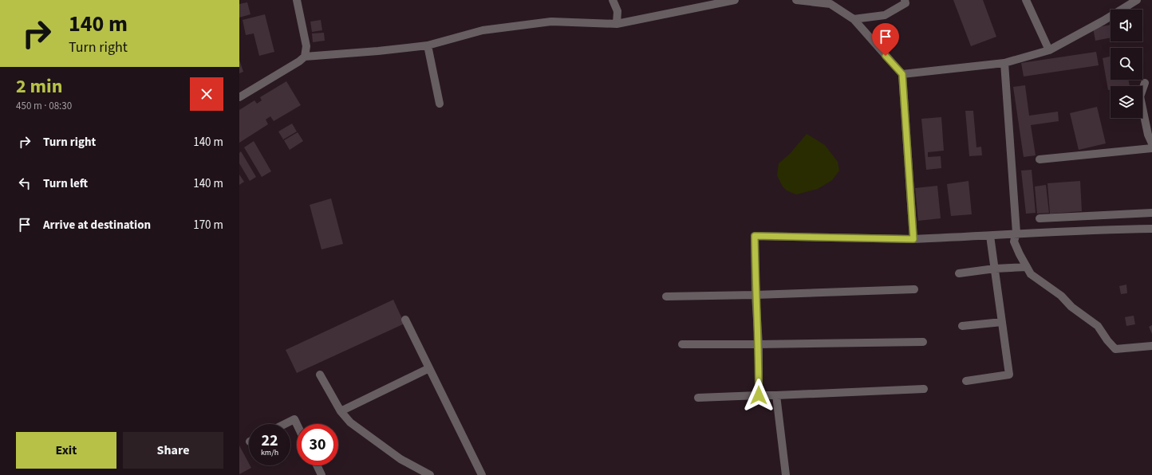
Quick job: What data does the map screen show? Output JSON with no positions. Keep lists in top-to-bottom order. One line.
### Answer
{"page":{"turn":["140 m","Turn right"],"heading":["2 min","450 m · 08:30"],"list":[{"name":"Turn right","value":"140 m"},{"name":"Turn left","value":"140 m"},{"name":"Arrive at destination","value":"170 m"}],"speed":"22 km/h","limit":"30","buttons":["Exit","Share"]}}
